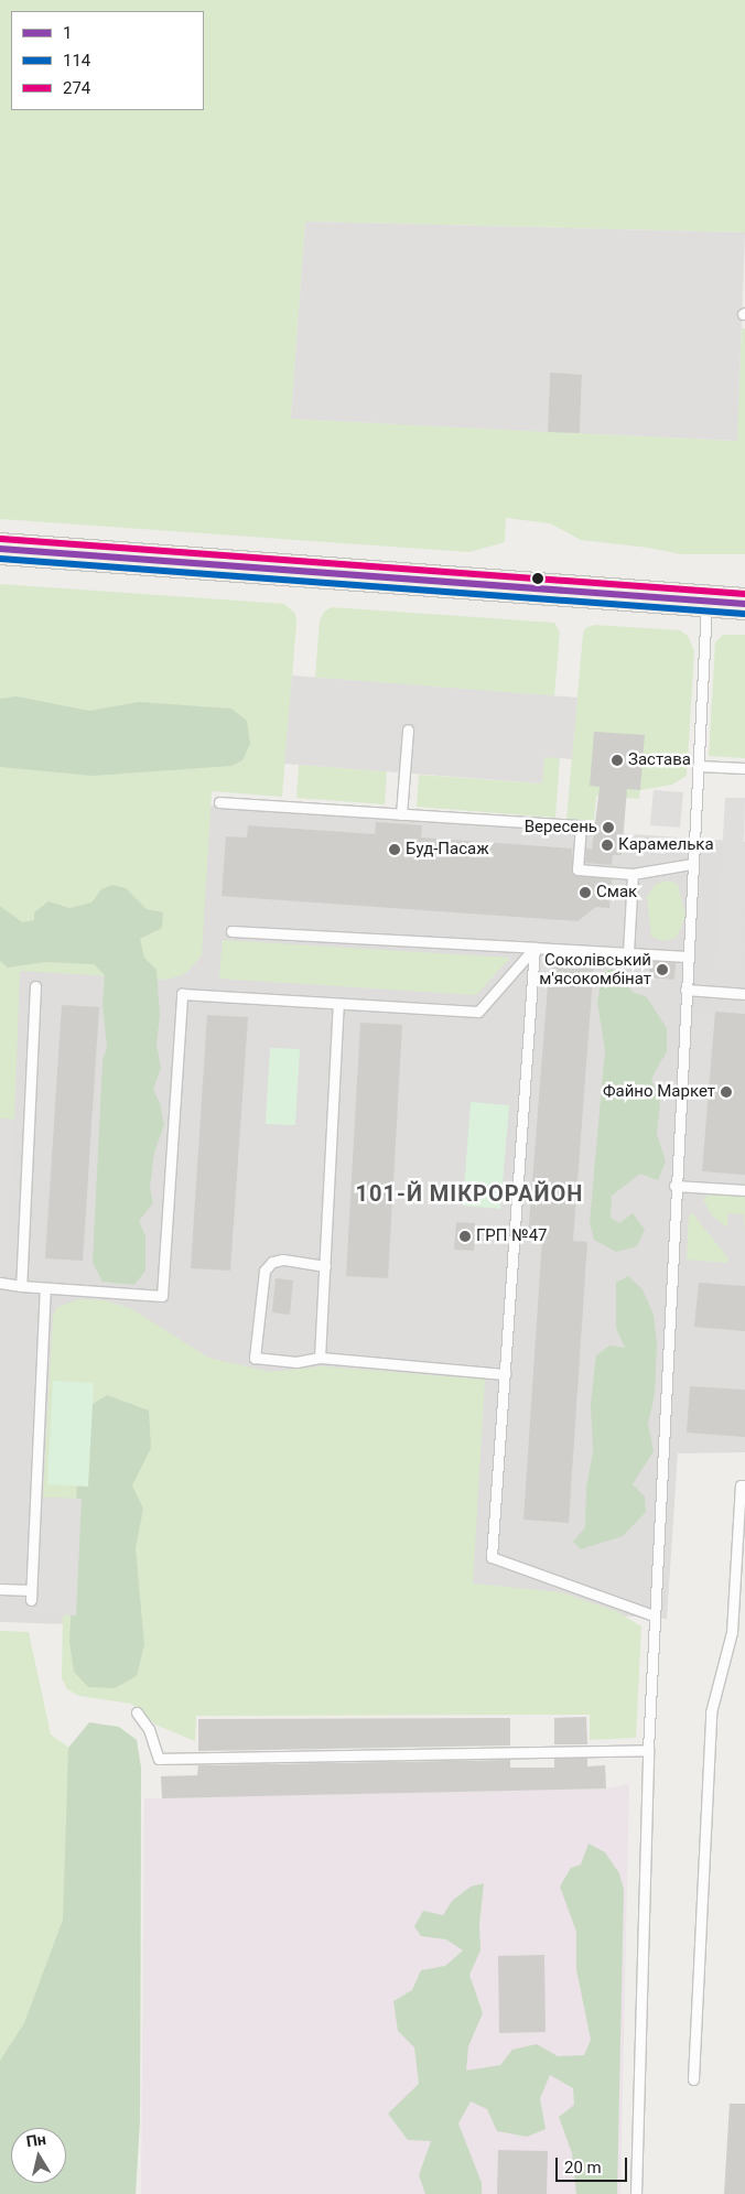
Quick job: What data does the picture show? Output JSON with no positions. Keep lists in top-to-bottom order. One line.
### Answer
{"districts":["101-Й МІКРОРАЙОН"],"places":["Застава","Вересень","Карамелька","Буд-Пасаж","Смак","Соколівський м'ясокомбінат","Файно Маркет","ГРП №47"],"lines":["transit line 274","transit line 1","transit line 114"],"legend":["1","114","274"],"scale_bar":"20 m","north":"top"}
